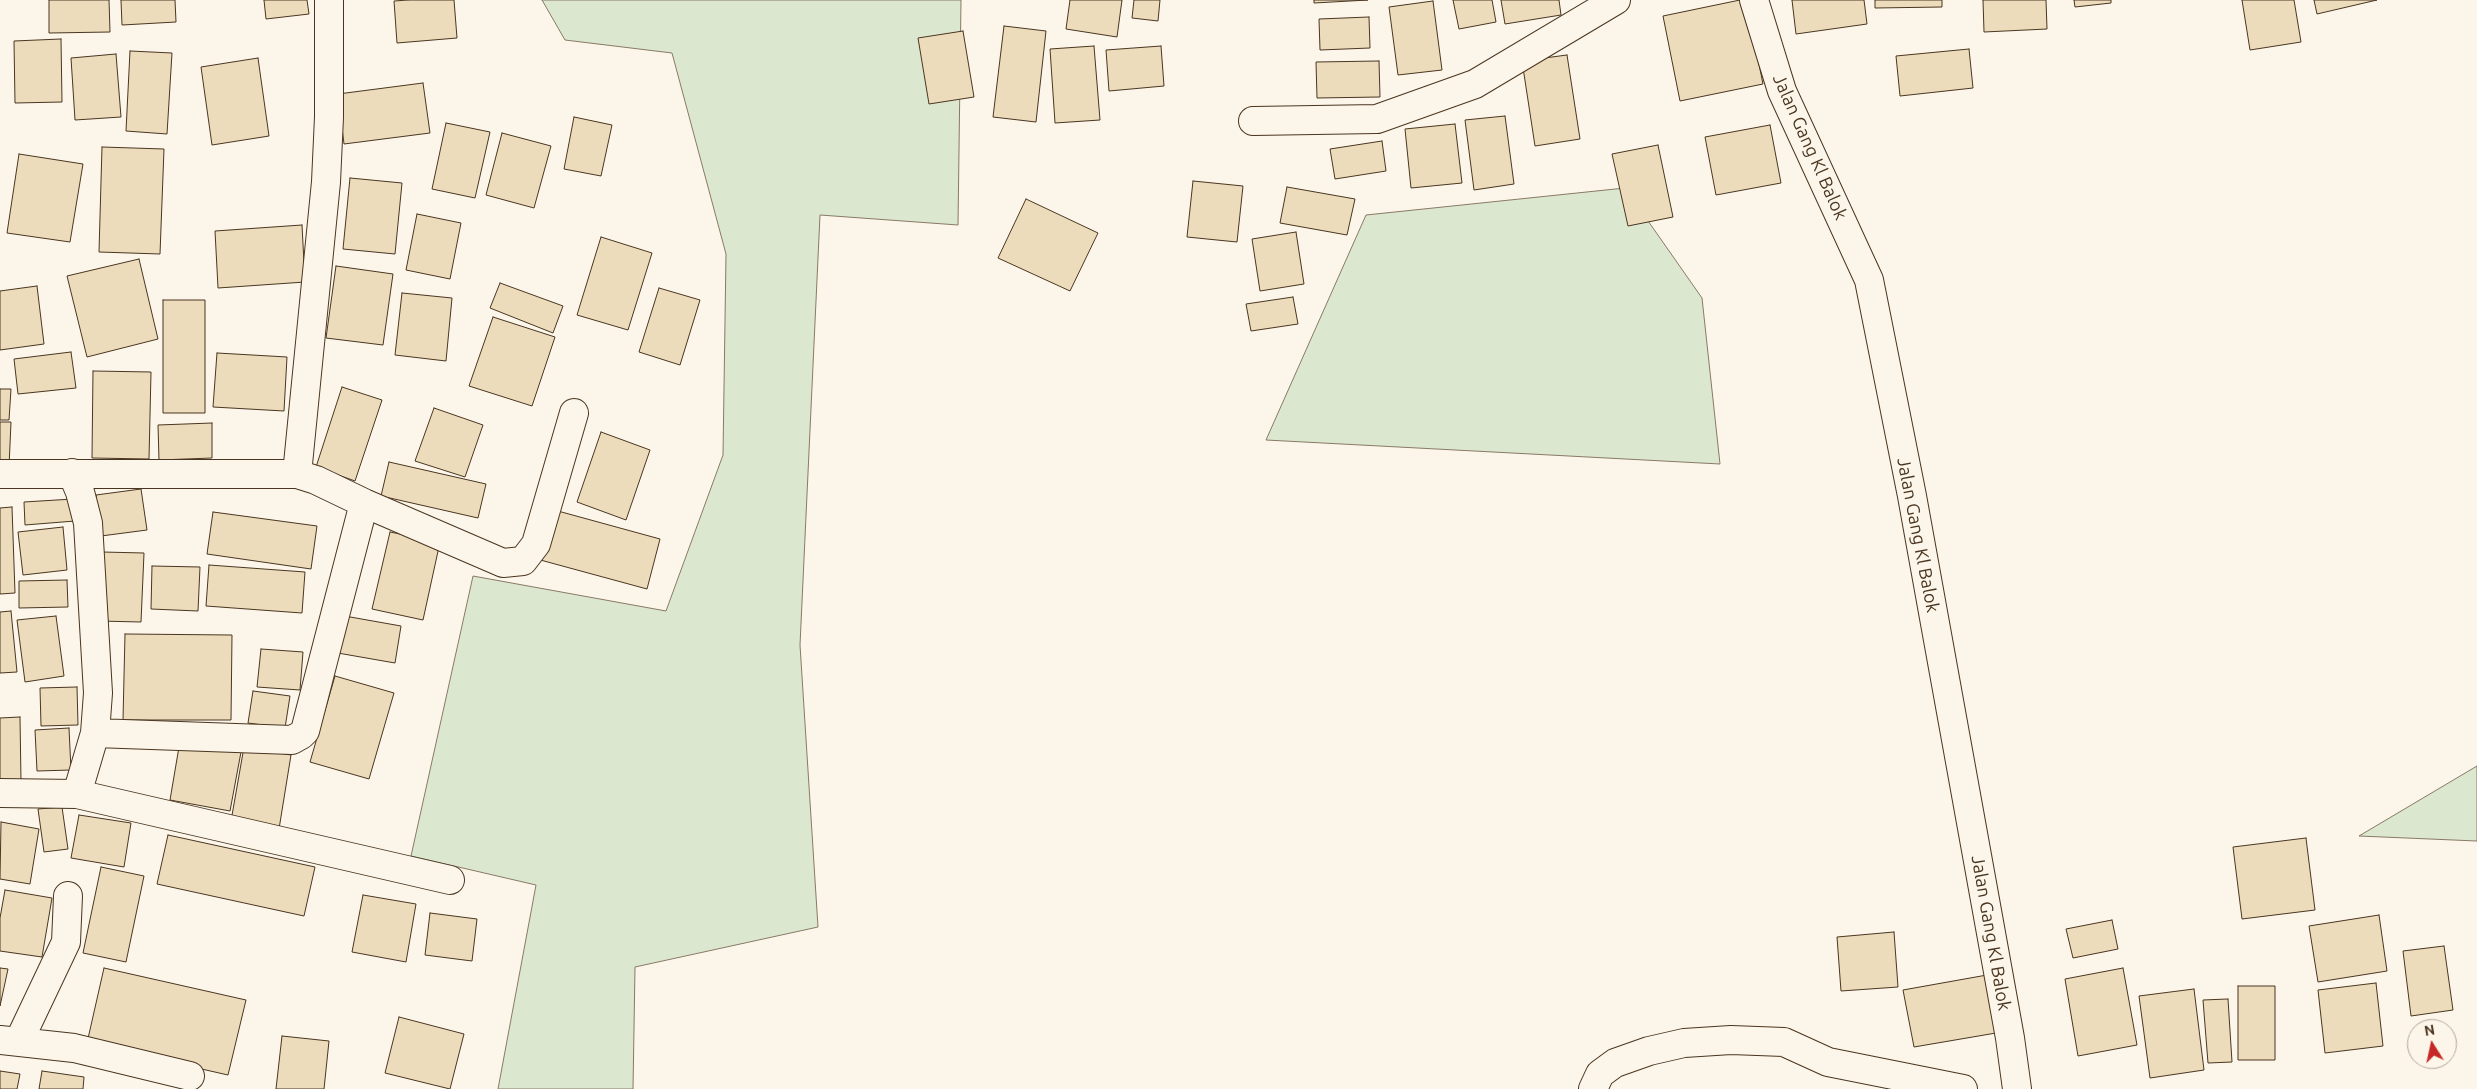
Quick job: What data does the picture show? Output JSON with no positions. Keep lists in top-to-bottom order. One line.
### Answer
{"streets":{"street":["Jalan Gang Kl Balok"]},"north":"top"}
